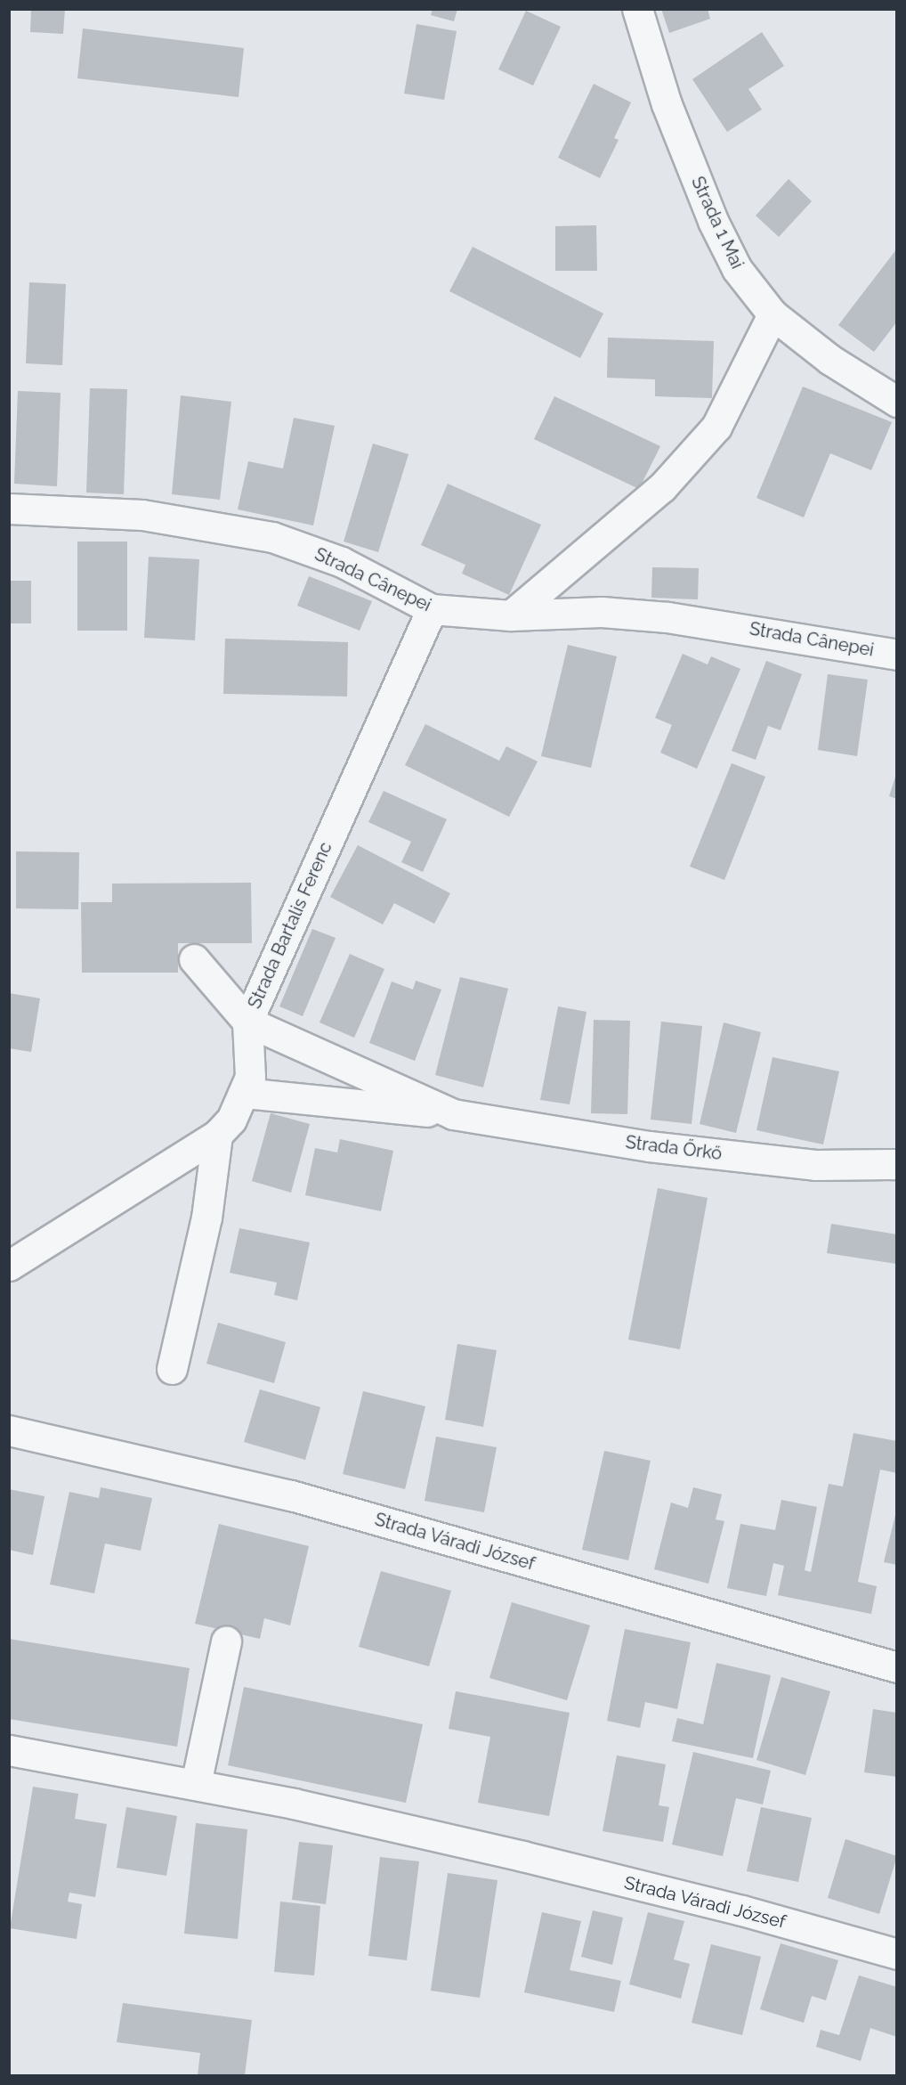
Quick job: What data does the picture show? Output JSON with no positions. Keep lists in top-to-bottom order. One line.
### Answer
{"streets":{"street":["Strada 1 Mai","Strada Cânepei","Strada Bartalis Ferenc","Strada Őrkő","Strada Váradi József"]},"crossings":[["Strada Cânepei","Strada Bartalis Ferenc"],["Strada Bartalis Ferenc","Strada Őrkő"]]}
